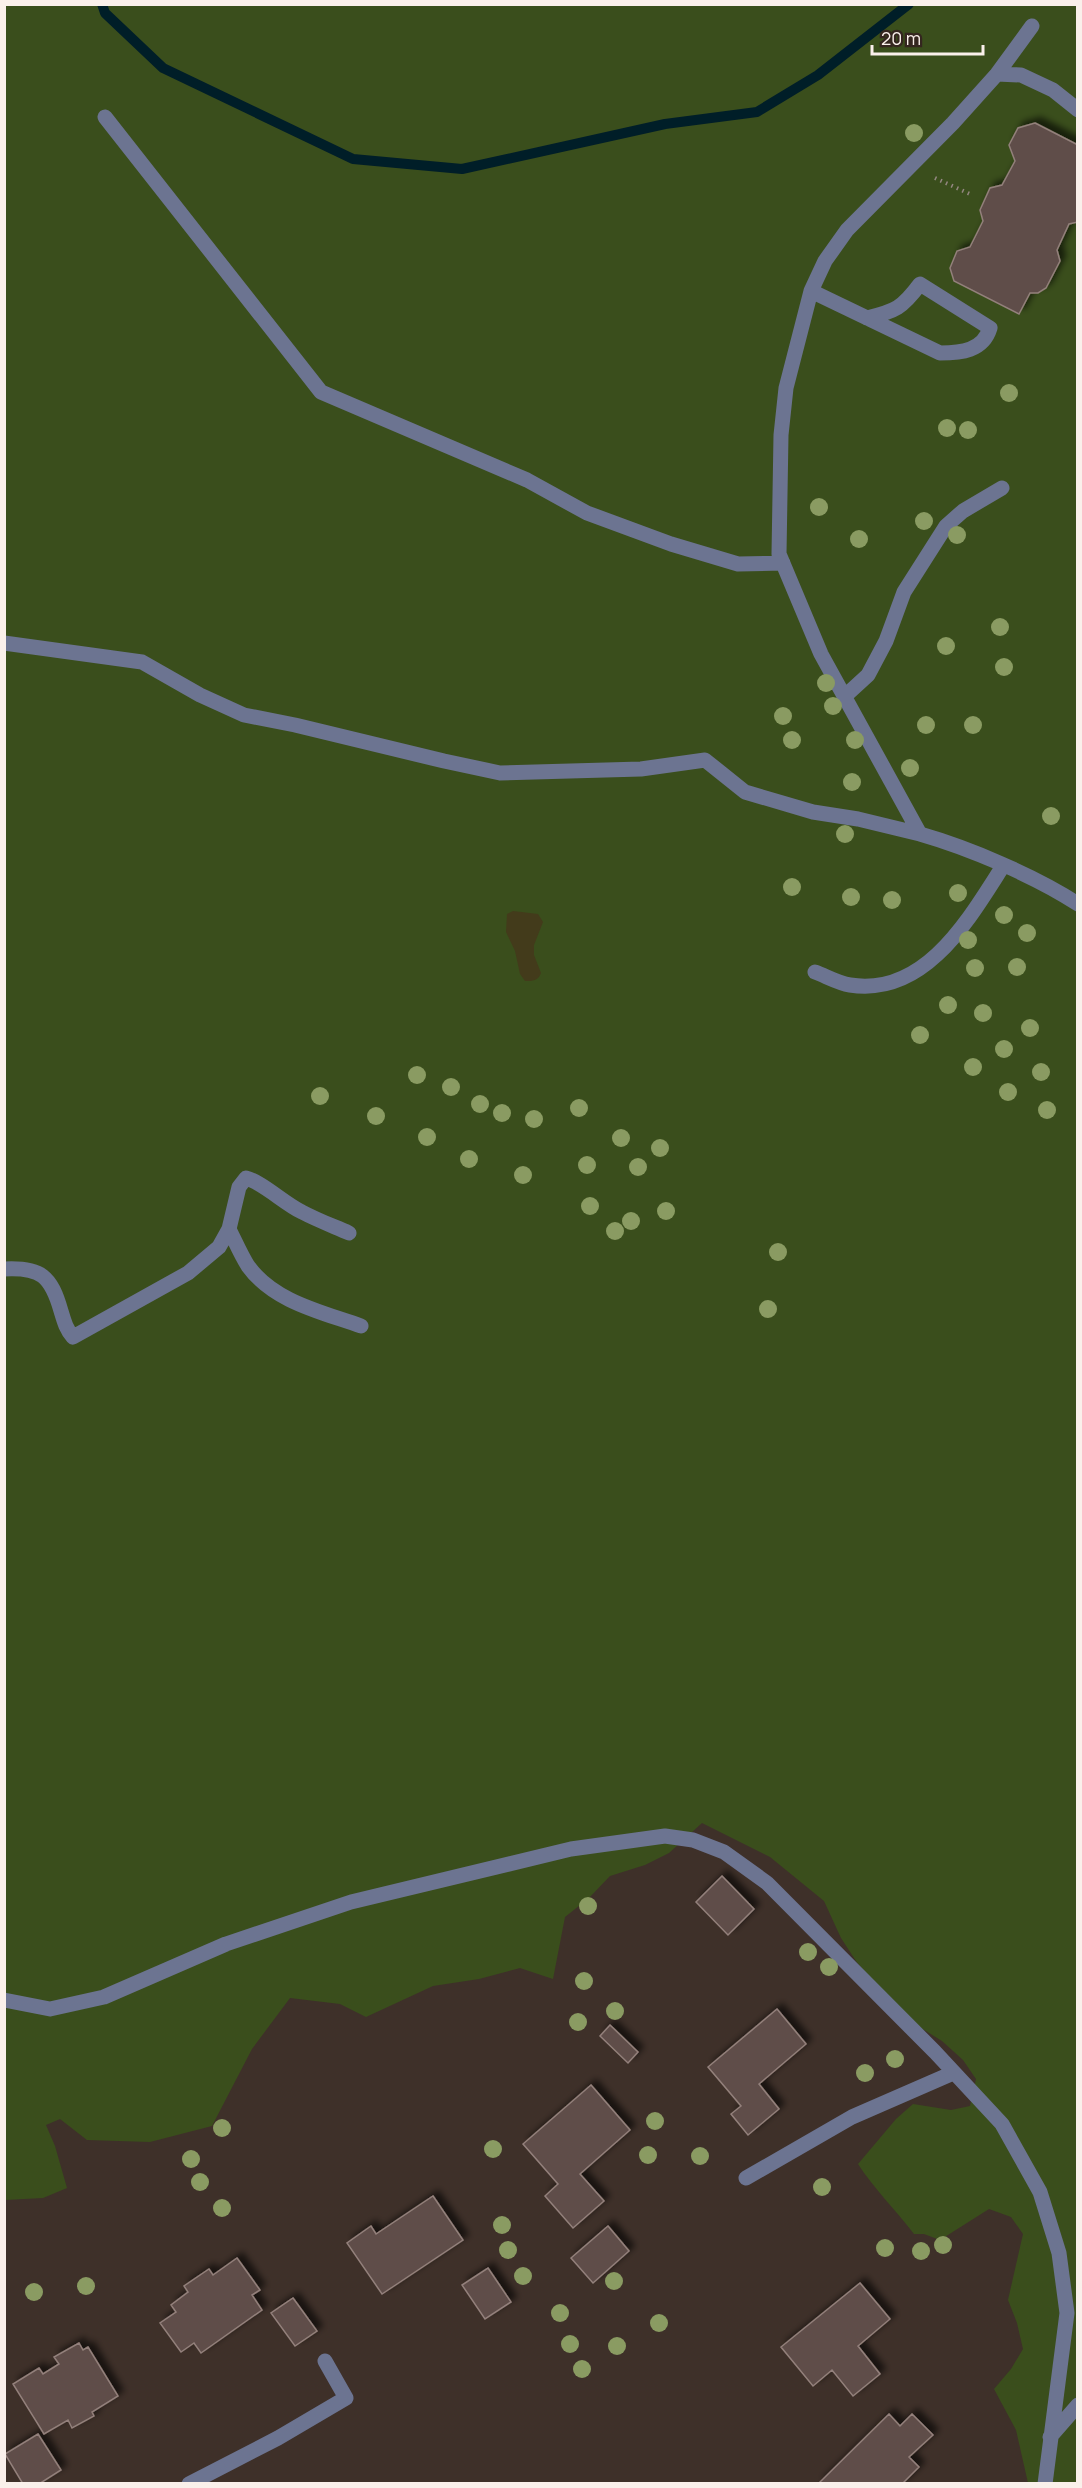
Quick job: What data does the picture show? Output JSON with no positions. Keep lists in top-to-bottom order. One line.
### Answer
{"scale_bar":"20 m"}
